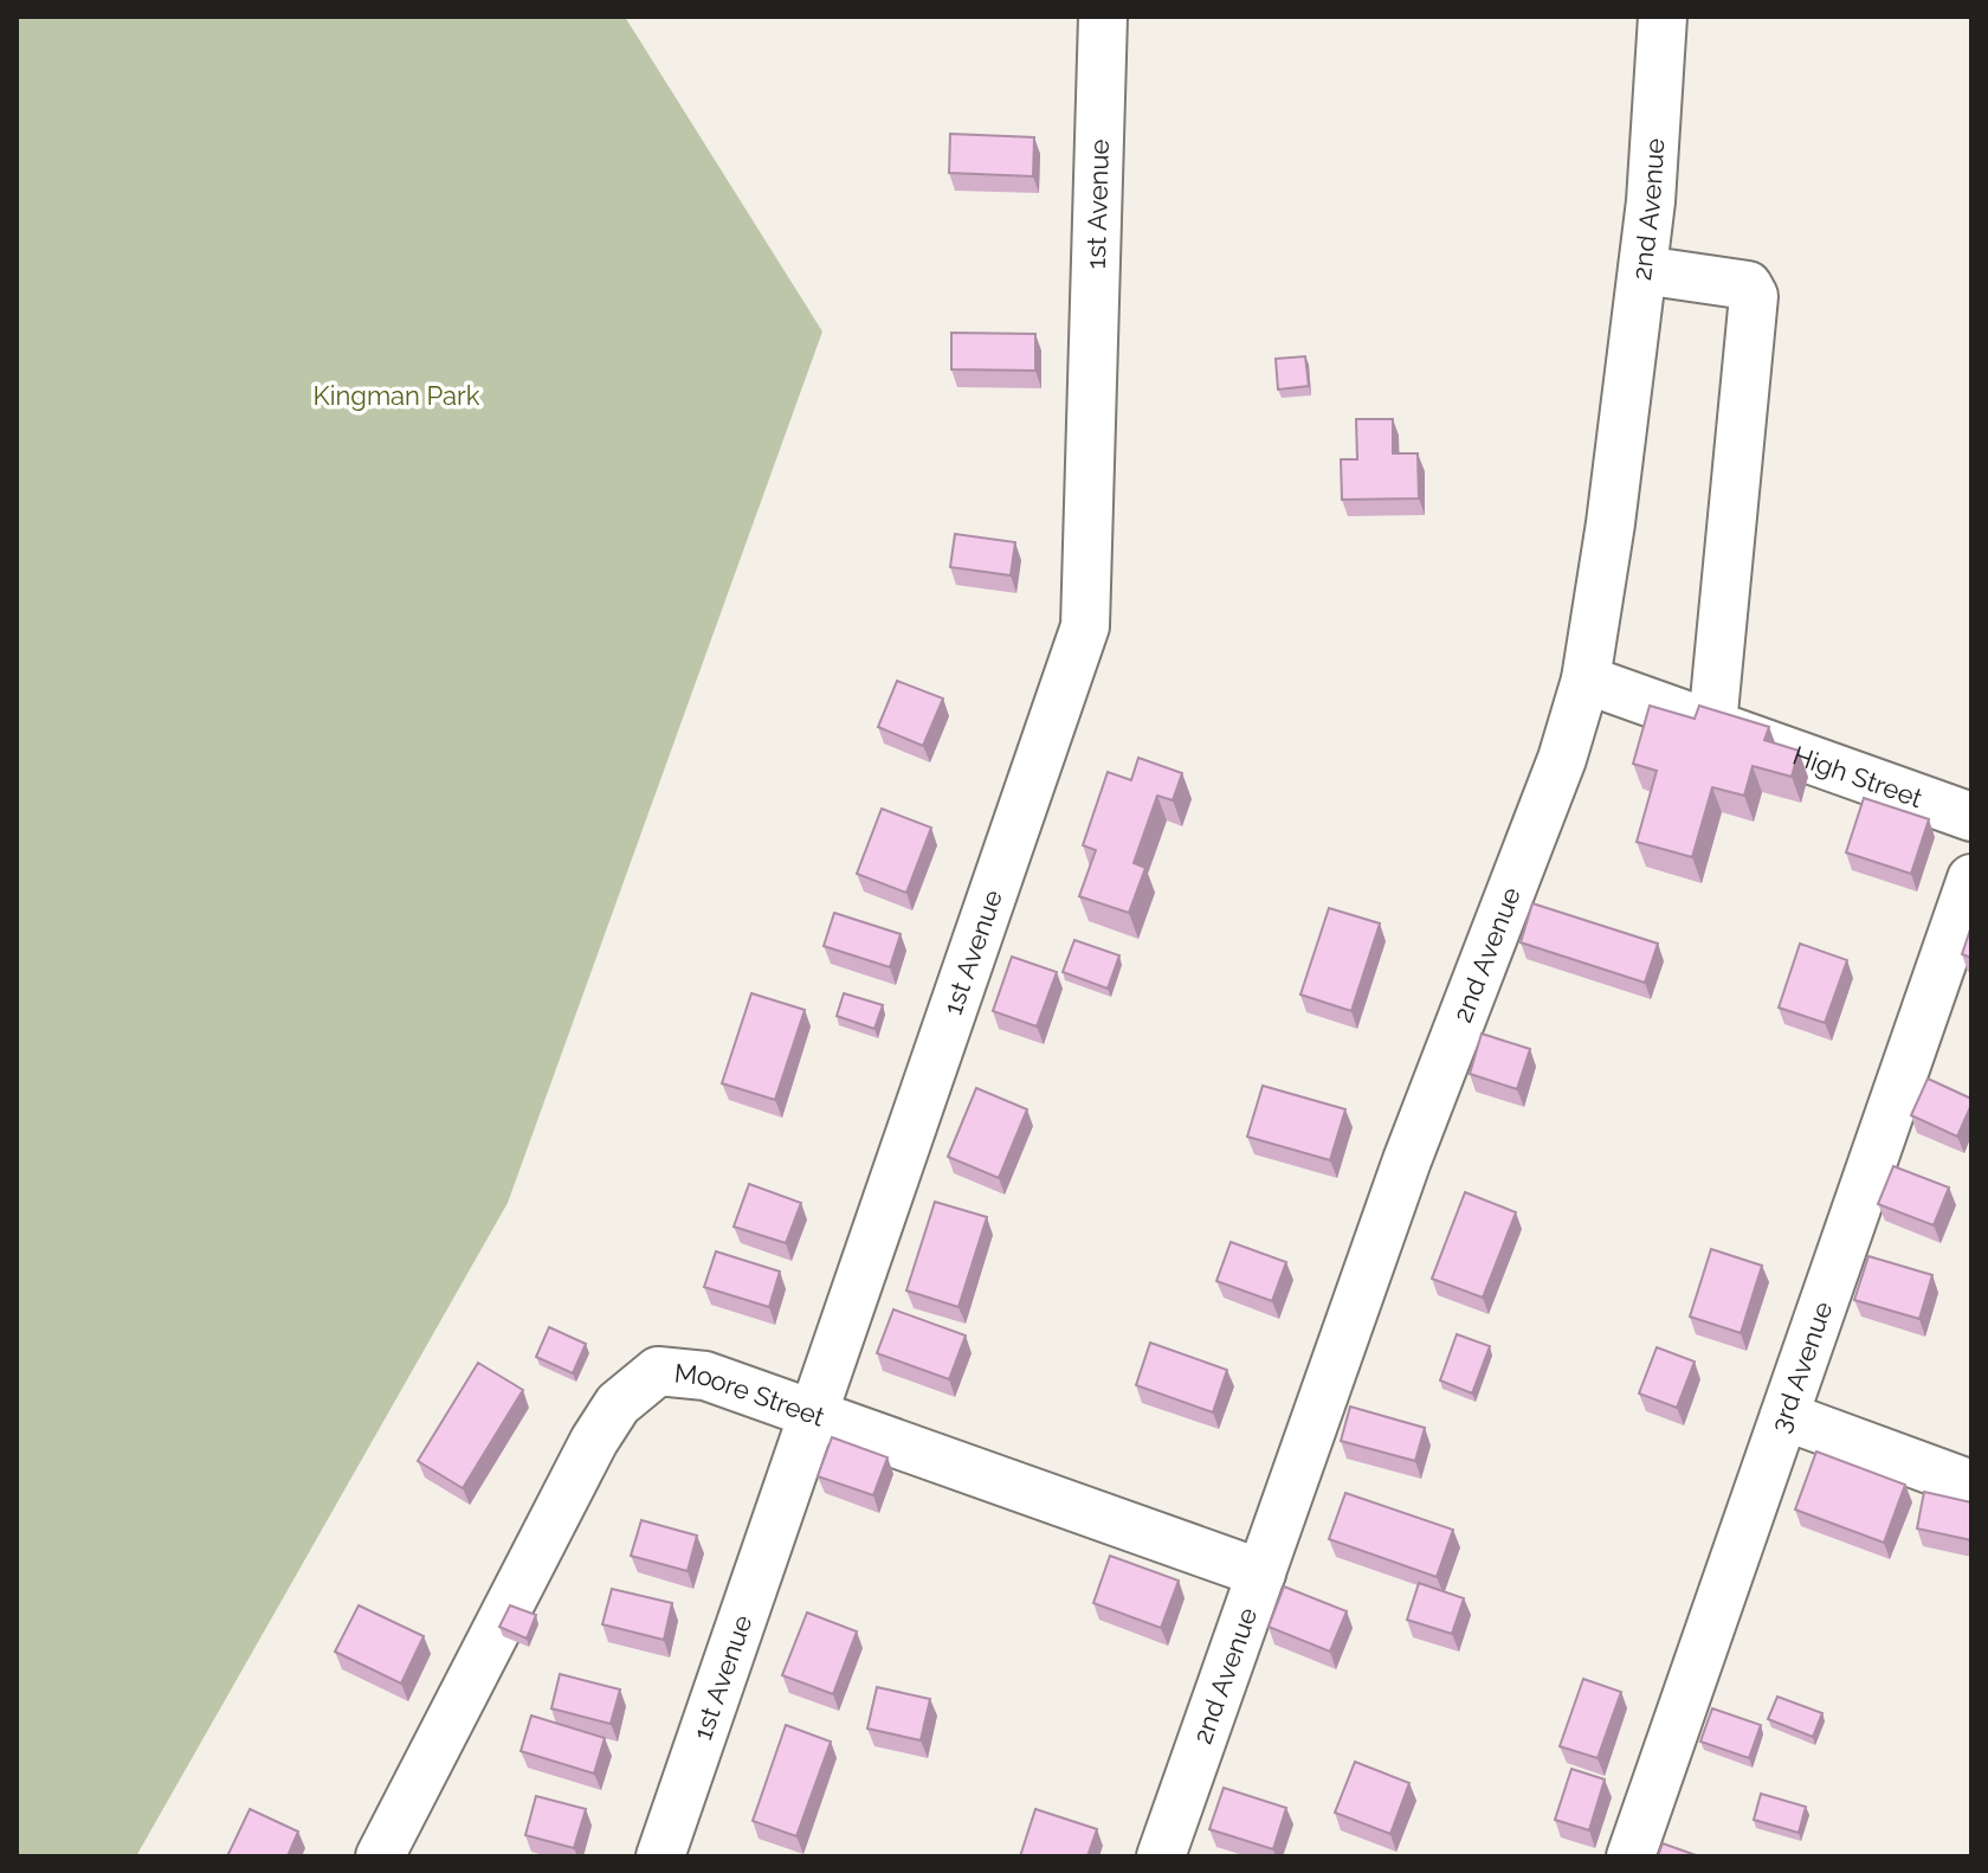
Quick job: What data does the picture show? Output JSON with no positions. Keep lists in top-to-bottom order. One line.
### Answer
{"streets":{"street":["1st Avenue","2nd Avenue","High Street","3rd Avenue","Moore Street"]},"crossings":[["1st Avenue","Moore Street"],["2nd Avenue","High Street"],["2nd Avenue","Moore Street"]],"parks":["Kingman Park"]}
